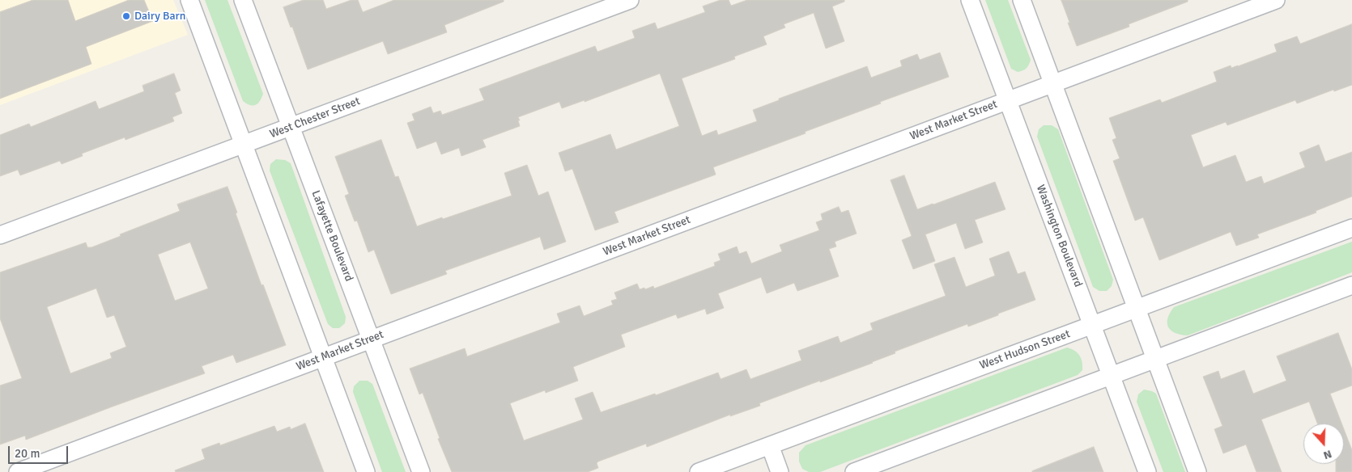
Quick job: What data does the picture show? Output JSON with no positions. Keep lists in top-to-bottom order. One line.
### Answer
{"streets":{"street":["West Chester Street","West Market Street","Lafayette Boulevard","Washington Boulevard","West Hudson Street"]},"crossings":[["West Chester Street","Lafayette Boulevard"],["West Market Street","Lafayette Boulevard"],["West Market Street","Washington Boulevard"],["Washington Boulevard","West Hudson Street"]],"places":["Dairy Barn"],"scale_bar":"20 m","north":"bottom"}
